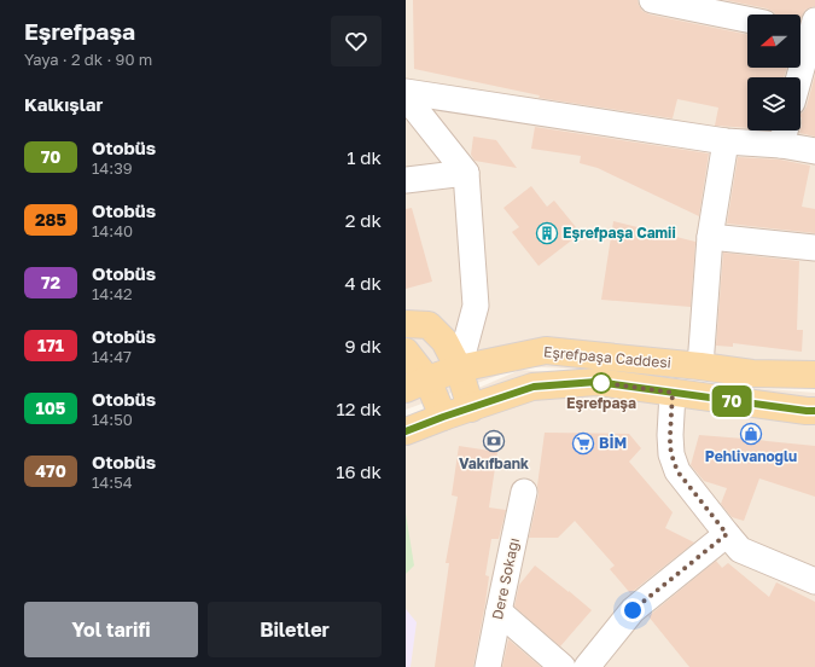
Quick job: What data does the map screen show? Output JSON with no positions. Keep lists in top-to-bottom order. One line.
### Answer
{"streets":{"main road":["Eşrefpaşa Caddesi"],"street":["Dere Sokağı"]},"places":{"building":["Eşrefpaşa Camii"],"other":["Eşrefpaşa"],"shop":["Pehlivanoğlu"],"bank":["Vakıfbank"],"supermarket":["BİM"]},"lines":["bus line 70"],"north":"left","page":{"heading":[["Eşrefpaşa","Yaya · 2 dk · 90 m"],"Kalkışlar"],"on_map":"70","list":[{"mark":"70","name":"Otobüs","note":"14:39","value":"1 dk"},{"mark":"285","name":"Otobüs","note":"14:40","value":"2 dk"},{"mark":"72","name":"Otobüs","note":"14:42","value":"4 dk"},{"mark":"171","name":"Otobüs","note":"14:47","value":"9 dk"},{"mark":"105","name":"Otobüs","note":"14:50","value":"12 dk"},{"mark":"470","name":"Otobüs","note":"14:54","value":"16 dk"}],"buttons":["Yol tarifi","Biletler"]}}
